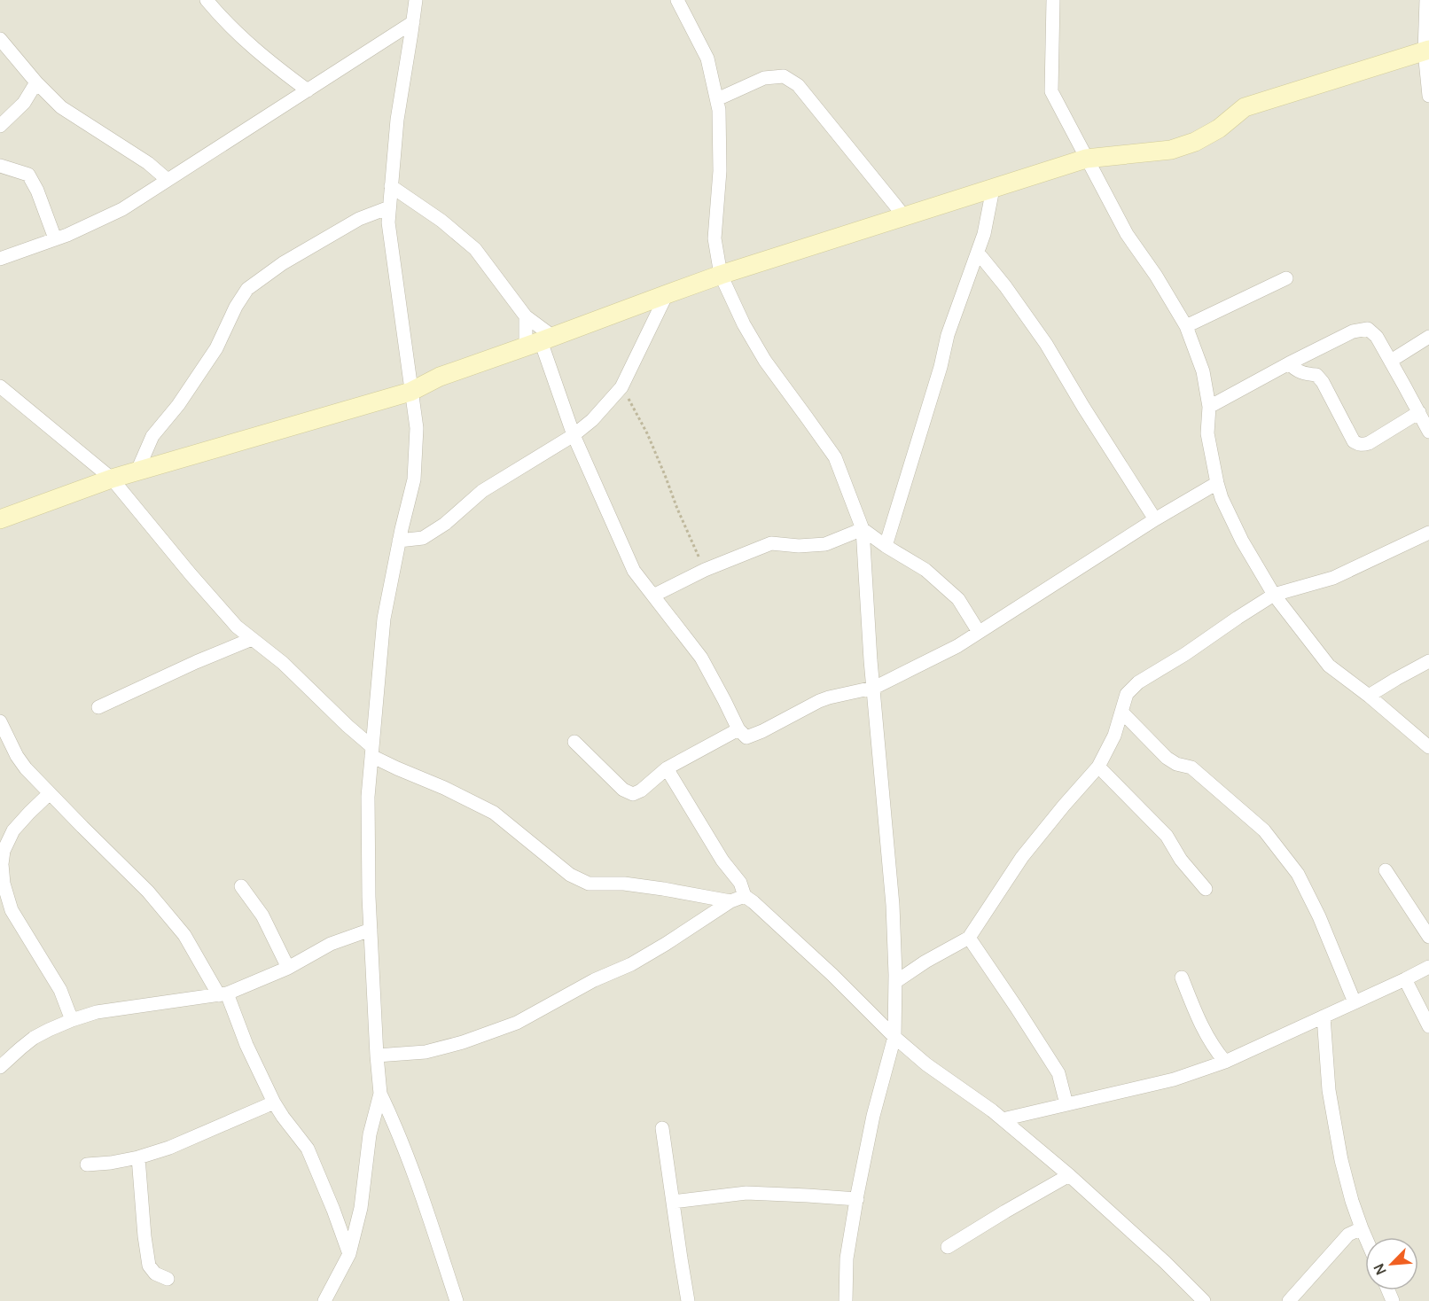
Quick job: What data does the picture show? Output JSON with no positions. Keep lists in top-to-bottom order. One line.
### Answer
{"north":"bottom left"}
